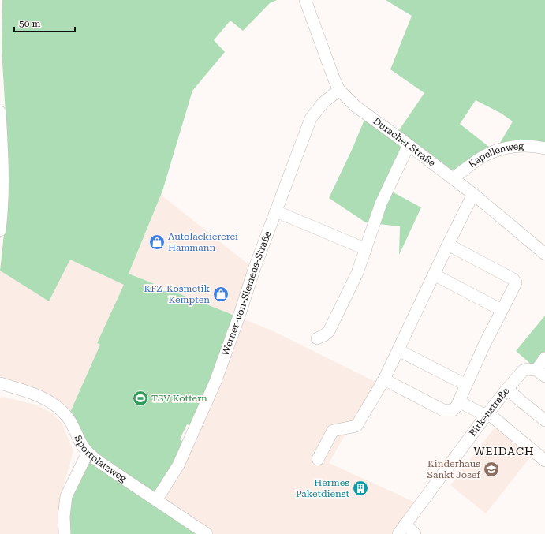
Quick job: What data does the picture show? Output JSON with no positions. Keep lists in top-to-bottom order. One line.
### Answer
{"streets":{"street":["Duracher Straße","Kapellenweg","Werner-von-Siemens-Straße","Birkenstraße","Sportplatzweg"]},"crossings":[["Duracher Straße","Kapellenweg"],["Duracher Straße","Werner-von-Siemens-Straße"],["Werner-von-Siemens-Straße","Sportplatzweg"]],"districts":["WEIDACH"],"places":{"shop":["Autolackiererei Hammann","KFZ-Kosmetik Kempten"],"sports":["TSV Kottern"],"school or university":["Kinderhaus Sankt Josef"],"building":["Hermes Paketdienst"]},"scale_bar":"50 m"}
